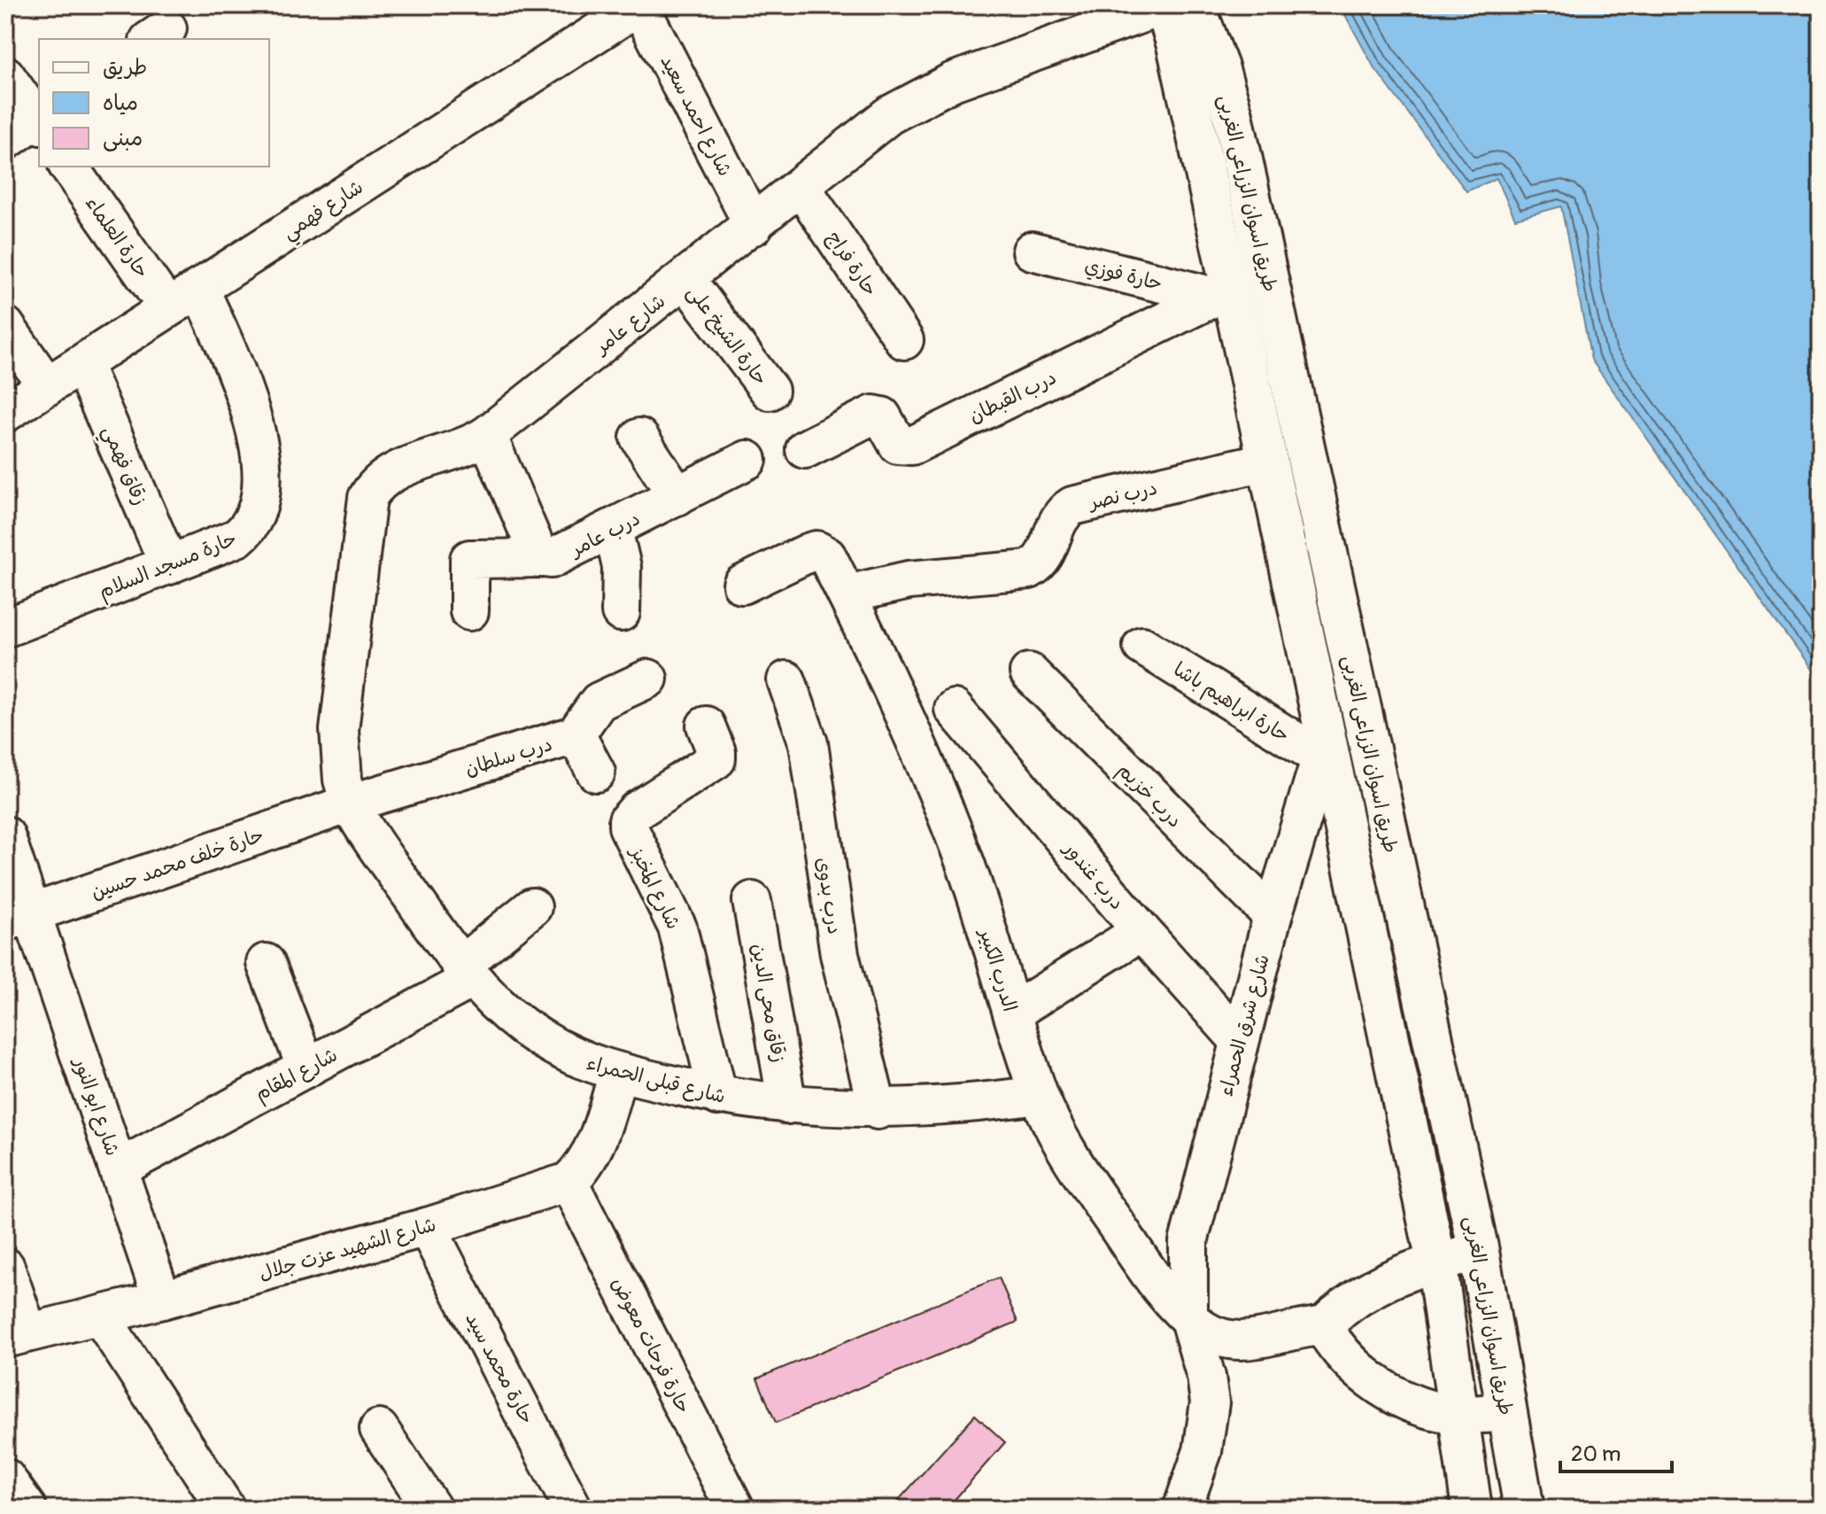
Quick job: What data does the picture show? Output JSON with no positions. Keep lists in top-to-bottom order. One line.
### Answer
{"streets":{"main road":["طريق اسوان الزراعى الغربى"],"street":["شارع احمد سعيد","شارع فهمي","حارة العلماء","حارة فراج","حارة فوزي","شارع عامر","حارة الشيخ على","درب القبطان","زقاق فهمي","درب نصر","درب عامر","حارة مسجد السلام","حارة ابراهيم باشا","درب سلطان","درب خزيم","حارة خلف محمد حسين","درب غندور","شارع المخبز","درب بدوى","الدرب الكبير","زقاق محى الدين","شارع شرق الحمراء","شارع المقام","شارع قبلى الحمراء","شارع ابو النور","شارع الشهيد عزت جلال","حارة فرحات معوض","حارة محمد سيد"]},"crossings":[["شارع احمد سعيد","شارع فهمي"],["شارع احمد سعيد","شارع عامر"],["طريق اسوان الزراعى الغربى","حارة فوزي"],["طريق اسوان الزراعى الغربى","شارع عامر"],["طريق اسوان الزراعى الغربى","درب القبطان"],["طريق اسوان الزراعى الغربى","درب نصر"],["طريق اسوان الزراعى الغربى","حارة ابراهيم باشا"],["طريق اسوان الزراعى الغربى","شارع شرق الحمراء"],["شارع فهمي","حارة العلماء"],["شارع فهمي","زقاق فهمي"],["شارع فهمي","حارة مسجد السلام"],["حارة فراج","شارع عامر"],["حارة فوزي","درب القبطان"],["شارع عامر","حارة الشيخ على"],["شارع عامر","درب عامر"],["شارع عامر","درب سلطان"],["شارع عامر","حارة خلف محمد حسين"],["شارع عامر","شارع قبلى الحمراء"],["زقاق فهمي","حارة مسجد السلام"],["درب نصر","الدرب الكبير"],["حارة ابراهيم باشا","شارع شرق الحمراء"],["درب سلطان","حارة خلف محمد حسين"],["درب سلطان","شارع قبلى الحمراء"],["درب خزيم","شارع شرق الحمراء"],["حارة خلف محمد حسين","شارع قبلى الحمراء"],["حارة خلف محمد حسين","شارع ابو النور"],["درب غندور","شارع شرق الحمراء"],["شارع المخبز","شارع قبلى الحمراء"],["درب بدوى","شارع قبلى الحمراء"],["الدرب الكبير","شارع شرق الحمراء"],["الدرب الكبير","شارع قبلى الحمراء"],["زقاق محى الدين","شارع قبلى الحمراء"],["شارع المقام","شارع قبلى الحمراء"],["شارع المقام","شارع ابو النور"],["شارع ابو النور","شارع الشهيد عزت جلال"],["شارع الشهيد عزت جلال","حارة فرحات معوض"],["شارع الشهيد عزت جلال","حارة محمد سيد"]],"legend":["طريق","مياه","مبنى"],"scale_bar":"20 m"}
